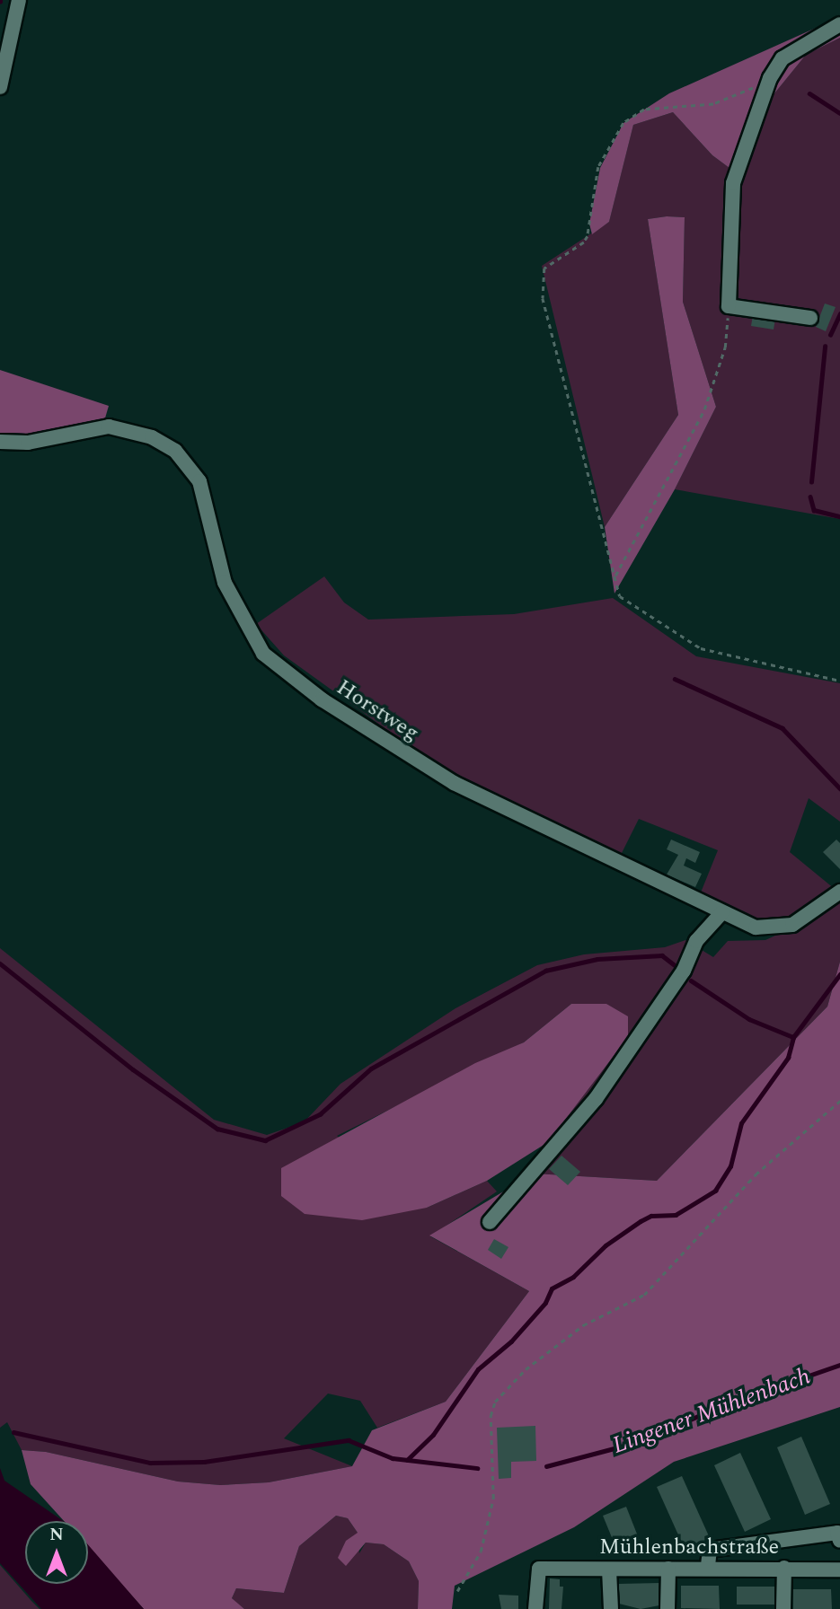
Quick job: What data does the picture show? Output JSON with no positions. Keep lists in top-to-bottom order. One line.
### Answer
{"streets":{"street":["Horstweg","Mühlenbachstraße"]},"water":["Lingener Mühlenbach"],"north":"top"}
